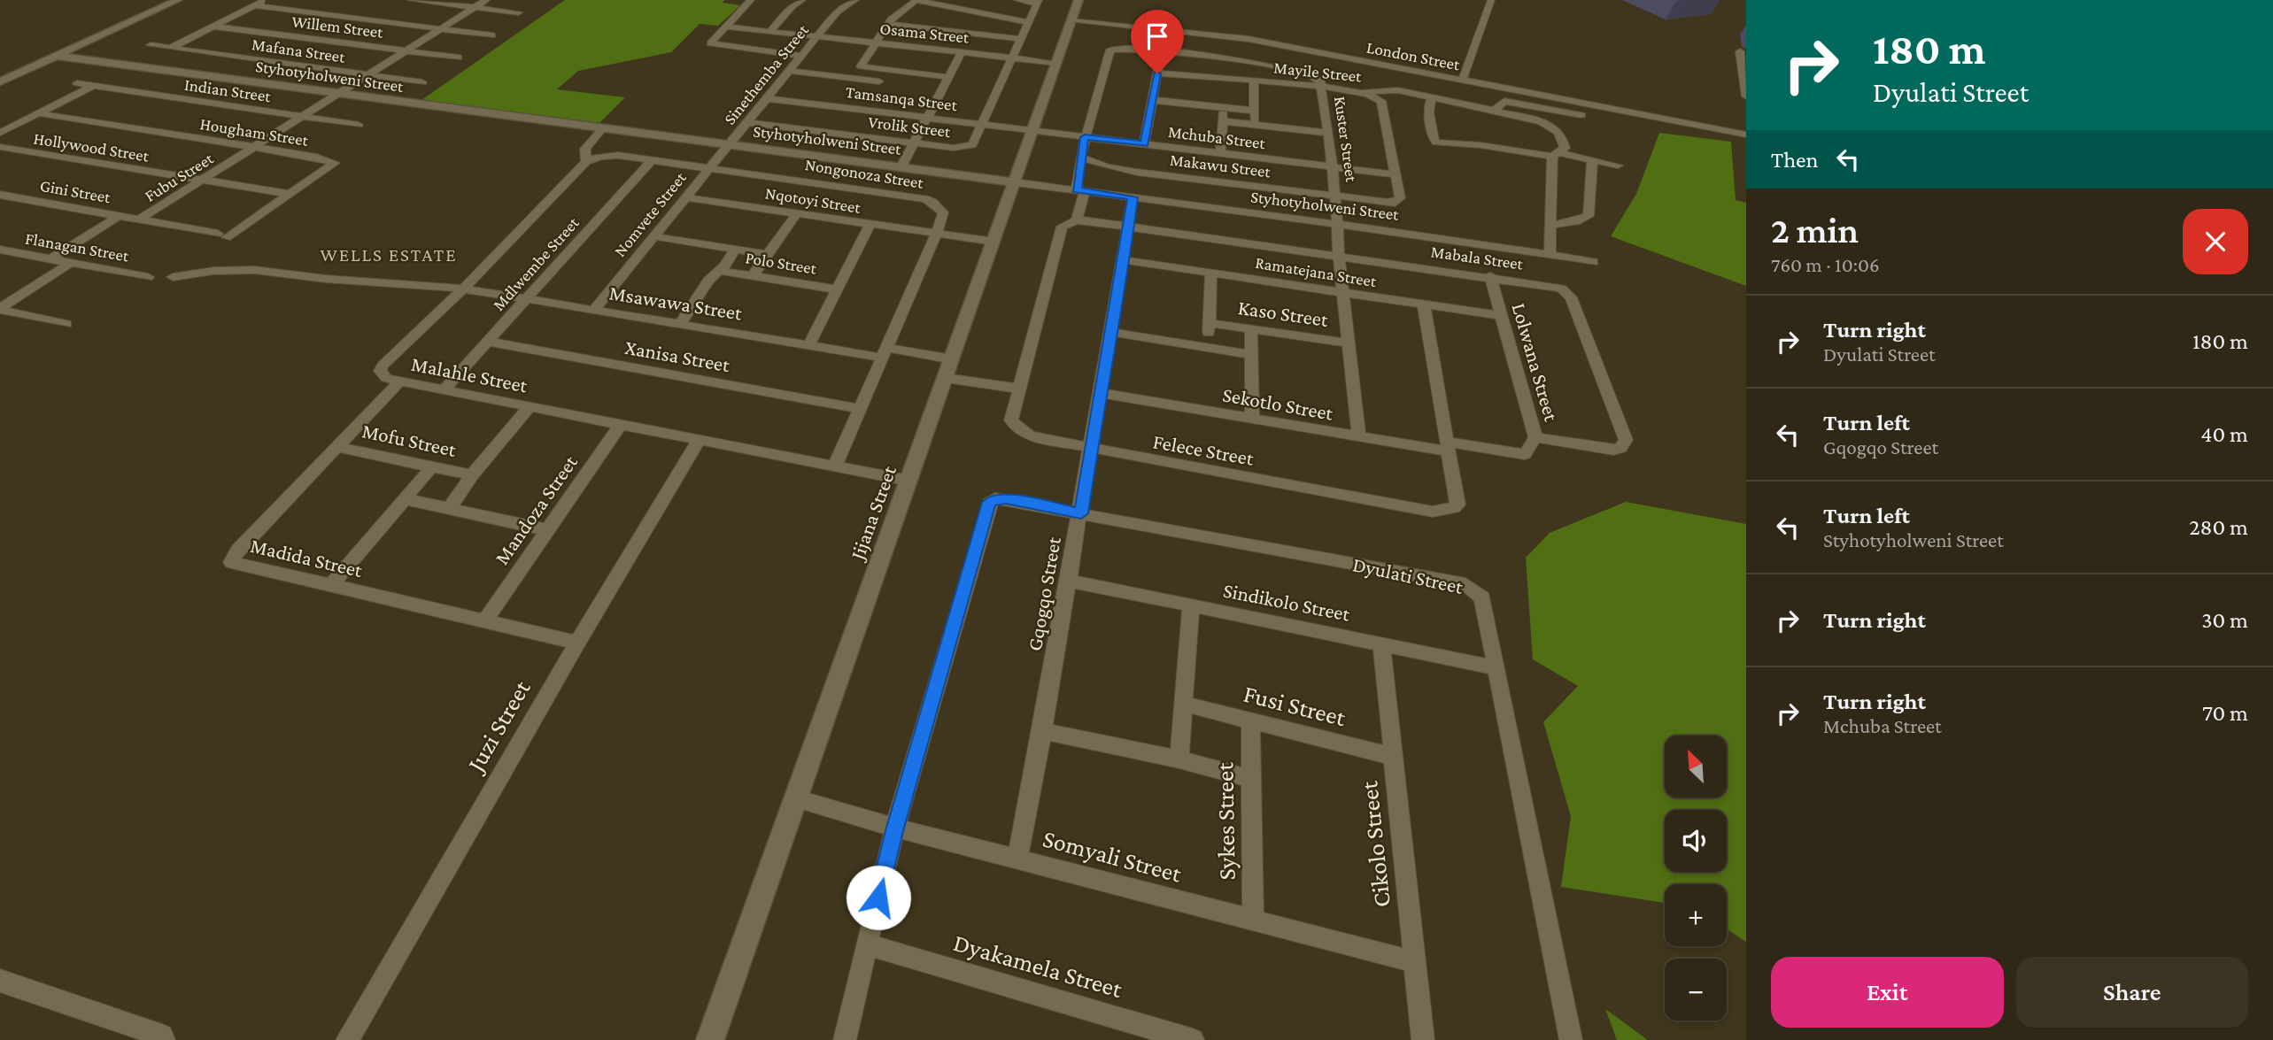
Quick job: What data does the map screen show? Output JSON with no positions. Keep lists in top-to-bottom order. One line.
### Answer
{"streets":{"street":["Willem Street","Osama Street","Mafana Street","London Street","Mayile Street","Sinethemba Street","Styhotyholweni Street","Indian Street","Tamsanqa Street","Vrolik Street","Hougham Street","Mchuba Street","Kuster Street","Hollywood Street","Makawu Street","Nongonoza Street","Fubu Street","Gini Street","Nqotoyi Street","Nomvete Street","Flanagan Street","Mabala Street","Polo Street","Mdlwembe Street","Ramatejana Street","Msawawa Street","Kaso Street","Xanisa Street","Lolwana Street","Malahle Street","Sekotlo Street","Mofu Street","Felece Street","Mandoza Street","Jijana Street","Madida Street","Dyulati Street","Gqogqo Street","Sindikolo Street","Fusi Street","Juzi Street","Sykes Street","Cikolo Street","Somyali Street","Dyakamela Street"]},"crossings":[["Willem Street","Mafana Street"],["Willem Street","Fubu Street"],["Osama Street","Sinethemba Street"],["Osama Street","Vrolik Street"],["Osama Street","Jijana Street"],["Mafana Street","Fubu Street"],["London Street","Jijana Street"],["Mayile Street","Mchuba Street"],["Mayile Street","Kuster Street"],["Mayile Street","Makawu Street"],["Sinethemba Street","Styhotyholweni Street"],["Sinethemba Street","Tamsanqa Street"],["Sinethemba Street","Vrolik Street"],["Sinethemba Street","Nongonoza Street"],["Sinethemba Street","Nomvete Street"],["Styhotyholweni Street","Kuster Street"],["Styhotyholweni Street","Fubu Street"],["Styhotyholweni Street","Jijana Street"],["Styhotyholweni Street","Gqogqo Street"],["Indian Street","Fubu Street"],["Tamsanqa Street","Vrolik Street"],["Tamsanqa Street","Mchuba Street"],["Tamsanqa Street","Jijana Street"],["Hougham Street","Hollywood Street"],["Hougham Street","Fubu Street"],["Hougham Street","Gini Street"],["Mchuba Street","Kuster Street"],["Mchuba Street","Jijana Street"],["Kuster Street","Makawu Street"],["Kuster Street","Mabala Street"],["Kuster Street","Ramatejana Street"],["Kuster Street","Kaso Street"],["Kuster Street","Sekotlo Street"],["Hollywood Street","Fubu Street"],["Nongonoza Street","Nqotoyi Street"],["Nongonoza Street","Nomvete Street"],["Nongonoza Street","Mdlwembe Street"],["Nongonoza Street","Msawawa Street"],["Nongonoza Street","Xanisa Street"],["Nongonoza Street","Malahle Street"],["Fubu Street","Gini Street"],["Nqotoyi Street","Nomvete Street"],["Nqotoyi Street","Jijana Street"],["Nomvete Street","Polo Street"],["Nomvete Street","Msawawa Street"],["Mabala Street","Lolwana Street"],["Mabala Street","Gqogqo Street"],["Mdlwembe Street","Msawawa Street"],["Mdlwembe Street","Xanisa Street"],["Mdlwembe Street","Malahle Street"],["Ramatejana Street","Lolwana Street"],["Ramatejana Street","Felece Street"],["Ramatejana Street","Gqogqo Street"],["Msawawa Street","Malahle Street"],["Msawawa Street","Jijana Street"],["Lolwana Street","Sekotlo Street"],["Lolwana Street","Felece Street"],["Malahle Street","Mandoza Street"],["Malahle Street","Jijana Street"],["Malahle Street","Madida Street"],["Malahle Street","Juzi Street"],["Sekotlo Street","Felece Street"],["Sekotlo Street","Gqogqo Street"],["Mofu Street","Madida Street"],["Felece Street","Gqogqo Street"],["Mandoza Street","Madida Street"],["Jijana Street","Somyali Street"],["Madida Street","Juzi Street"],["Dyulati Street","Gqogqo Street"],["Dyulati Street","Sindikolo Street"],["Dyulati Street","Somyali Street"],["Gqogqo Street","Sindikolo Street"],["Gqogqo Street","Somyali Street"],["Sindikolo Street","Cikolo Street"],["Fusi Street","Sykes Street"],["Fusi Street","Cikolo Street"],["Sykes Street","Somyali Street"],["Cikolo Street","Somyali Street"]],"districts":["WELLS ESTATE"],"north":"top left","page":{"turn":["180 m","Dyulati Street"],"then":"Then","heading":["2 min","760 m · 10:06"],"list":[{"name":"Turn right","note":"Dyulati Street","value":"180 m"},{"name":"Turn left","note":"Gqogqo Street","value":"40 m"},{"name":"Turn left","note":"Styhotyholweni Street","value":"280 m"},{"name":"Turn right","value":"30 m"},{"name":"Turn right","note":"Mchuba Street","value":"70 m"}],"map_buttons":["+","−"],"buttons":["Exit","Share"]}}
